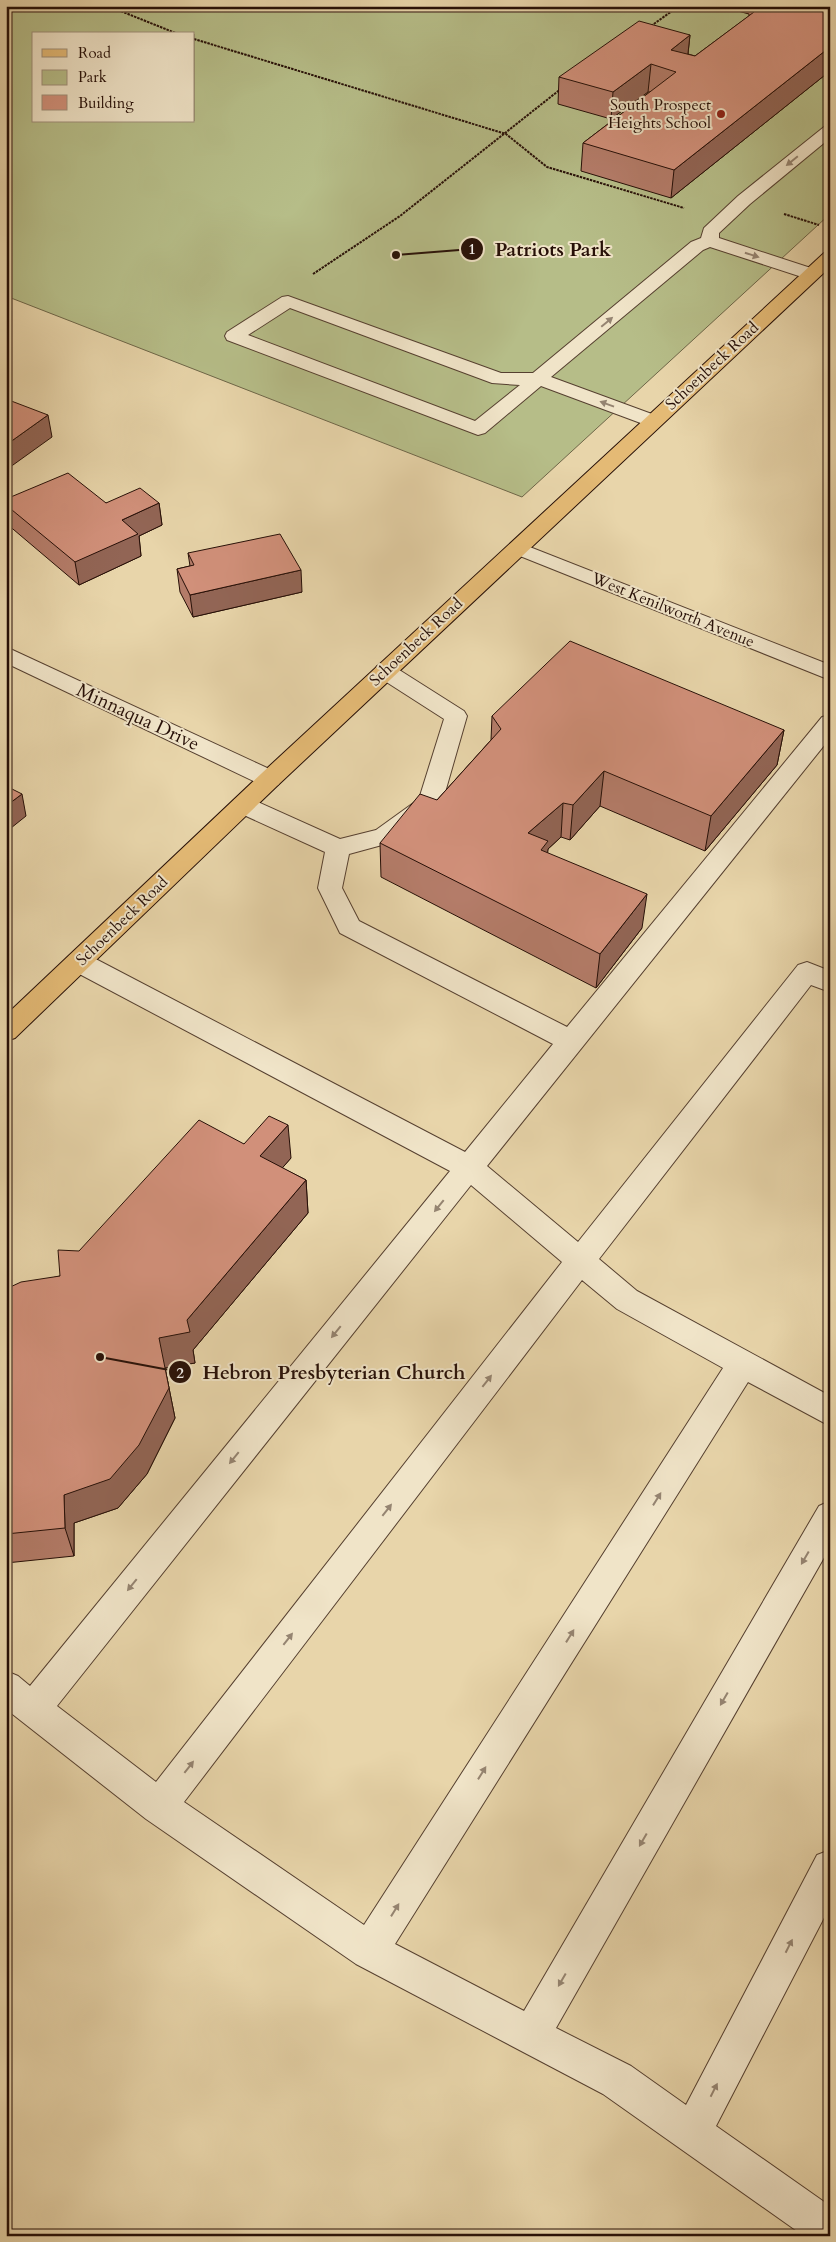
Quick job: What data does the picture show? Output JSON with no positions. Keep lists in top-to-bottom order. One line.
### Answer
{"streets":{"main road":["Schoenbeck Road"],"street":["West Kenilworth Avenue","Minnaqua Drive"]},"crossings":[["Schoenbeck Road","West Kenilworth Avenue"],["Schoenbeck Road","Minnaqua Drive"]],"places":["South Prospect Heights School","Patriots Park","Hebron Presbyterian Church"],"legend":["Road","Park","Building"]}
